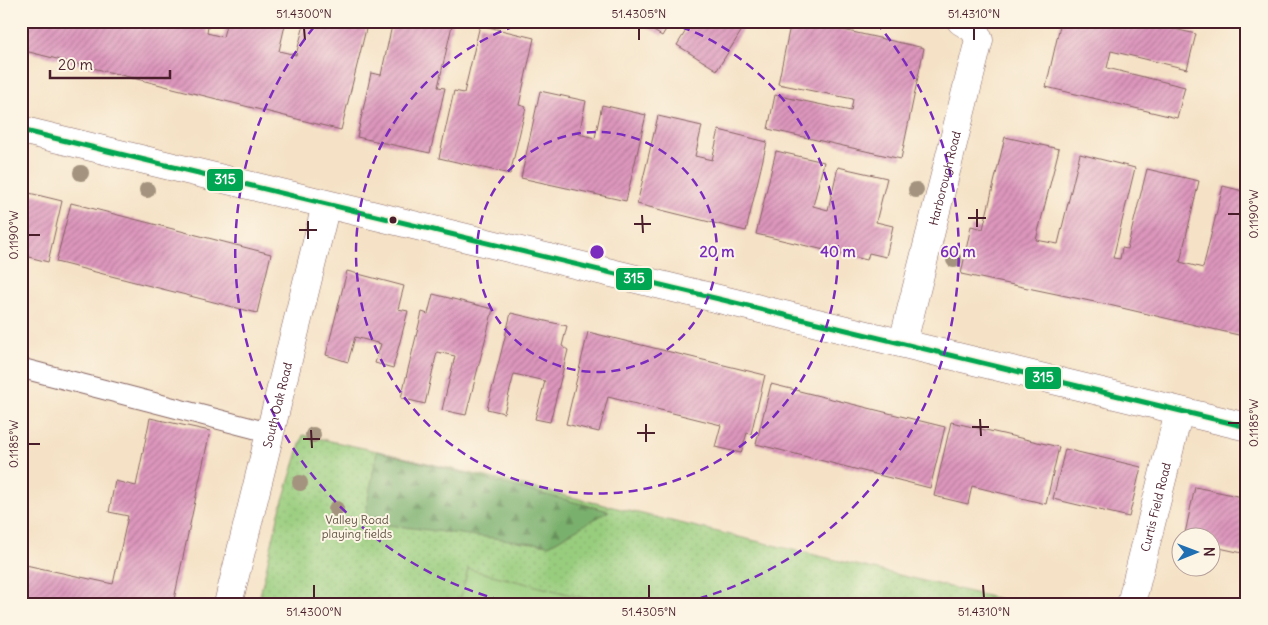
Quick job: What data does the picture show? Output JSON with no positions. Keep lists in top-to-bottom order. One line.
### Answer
{"streets":{"street":["Harborough Road","South Oak Road","Curtis Field Road"]},"parks":["Valley Road playing fields"],"lines":["transit line 315"],"scale_bar":"20 m","north":"right","coordinates":["51.4300°N","51.4305°N","51.4310°N","0.1190°W","0.1185°W"],"rings":["20 m","40 m","60 m"]}
